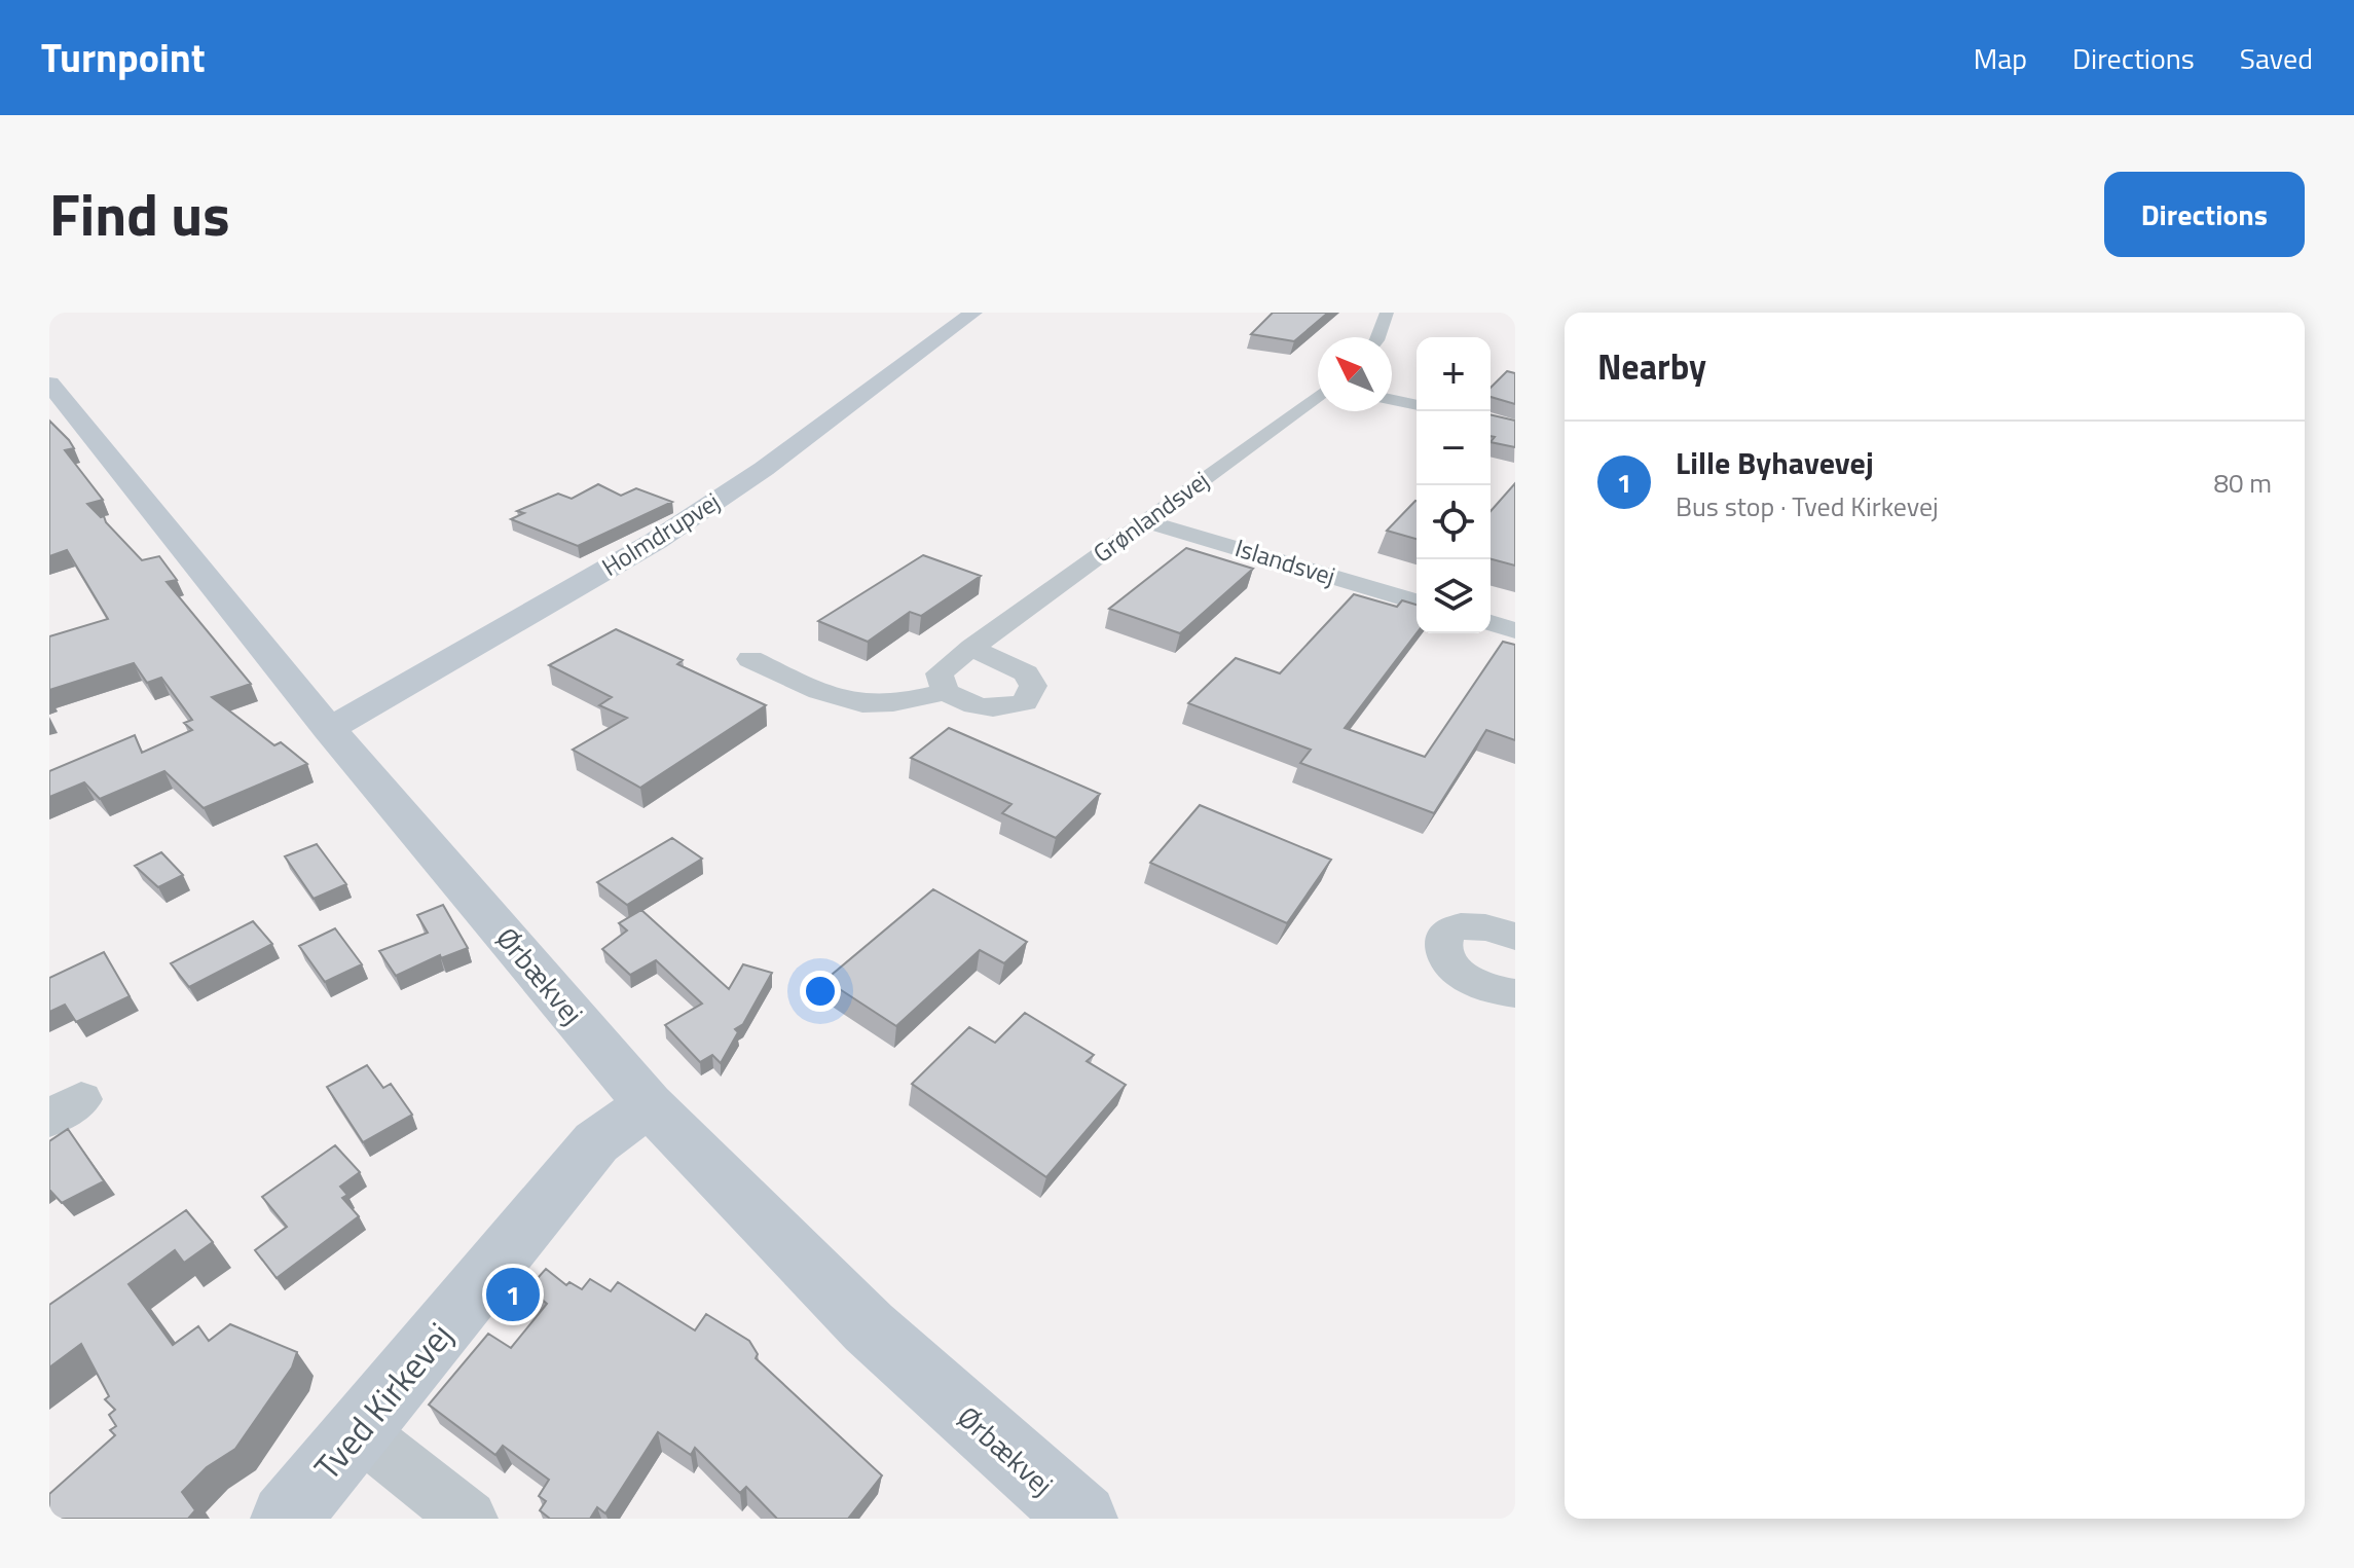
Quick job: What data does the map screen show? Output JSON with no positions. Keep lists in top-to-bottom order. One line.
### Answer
{"streets":{"street":["Grønlandsvej","Holmdrupvej","Islandsvej","Ørbækvej","Tved Kirkevej"]},"crossings":[["Grønlandsvej","Islandsvej"],["Holmdrupvej","Ørbækvej"],["Ørbækvej","Tved Kirkevej"]],"north":"top left","page":{"header":"Turnpoint","nav":["Map","Directions","Saved"],"title":"Find us","buttons":"Directions","heading":"Nearby","map_buttons":["+","−"],"list":[{"mark":"1","name":"Lille Byhavevej","note":"Bus stop · Tved Kirkevej","value":"80 m"}],"pins":"1"}}
